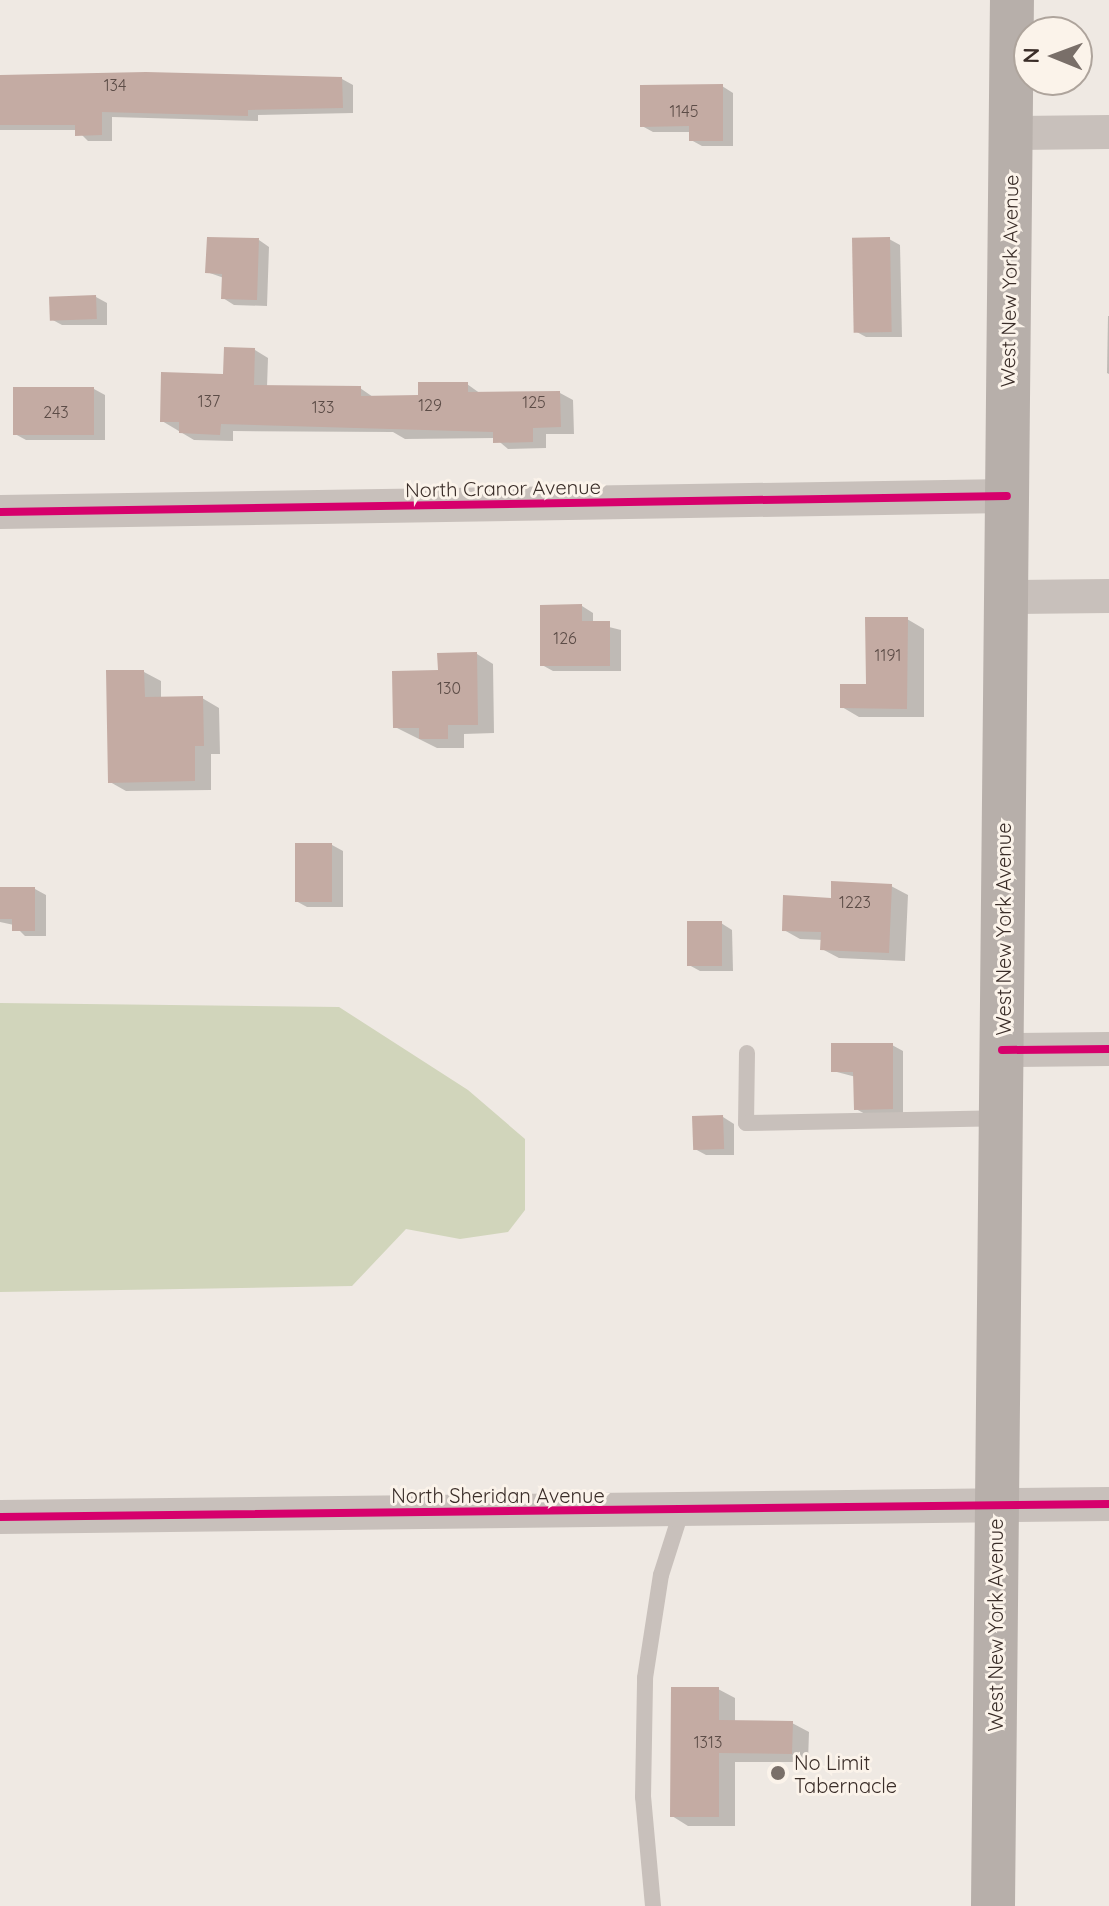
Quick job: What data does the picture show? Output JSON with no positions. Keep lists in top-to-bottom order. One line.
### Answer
{"streets":{"main road":["West New York Avenue"],"street":["North Cranor Avenue","North Sheridan Avenue"]},"crossings":[["West New York Avenue","North Cranor Avenue"],["West New York Avenue","North Sheridan Avenue"]],"places":["No Limit Tabernacle"],"house_numbers":["134","1145","137","125","129","133","243","126","1191","130","1223","1313"],"north":"left"}
